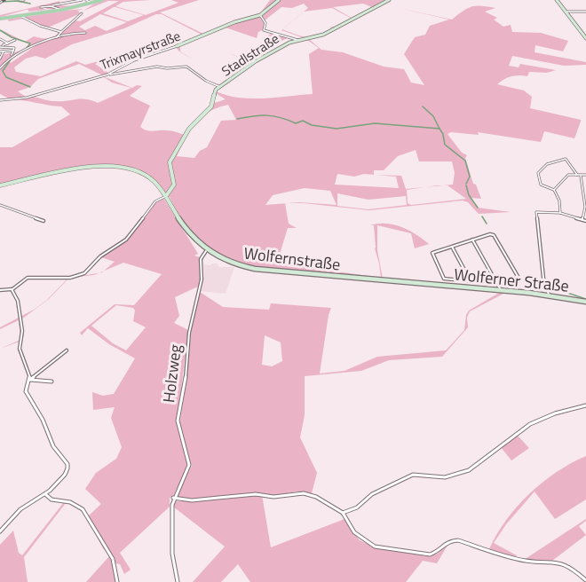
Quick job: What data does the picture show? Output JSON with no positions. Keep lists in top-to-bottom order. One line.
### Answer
{"streets":{"street":["Trixmayrstraße","Stadlstraße","Wolfernstraße","Wolferner Straße","Holzweg"]},"crossings":[["Stadlstraße","Wolfernstraße"],["Wolfernstraße","Wolferner Straße"],["Wolfernstraße","Holzweg"]]}
